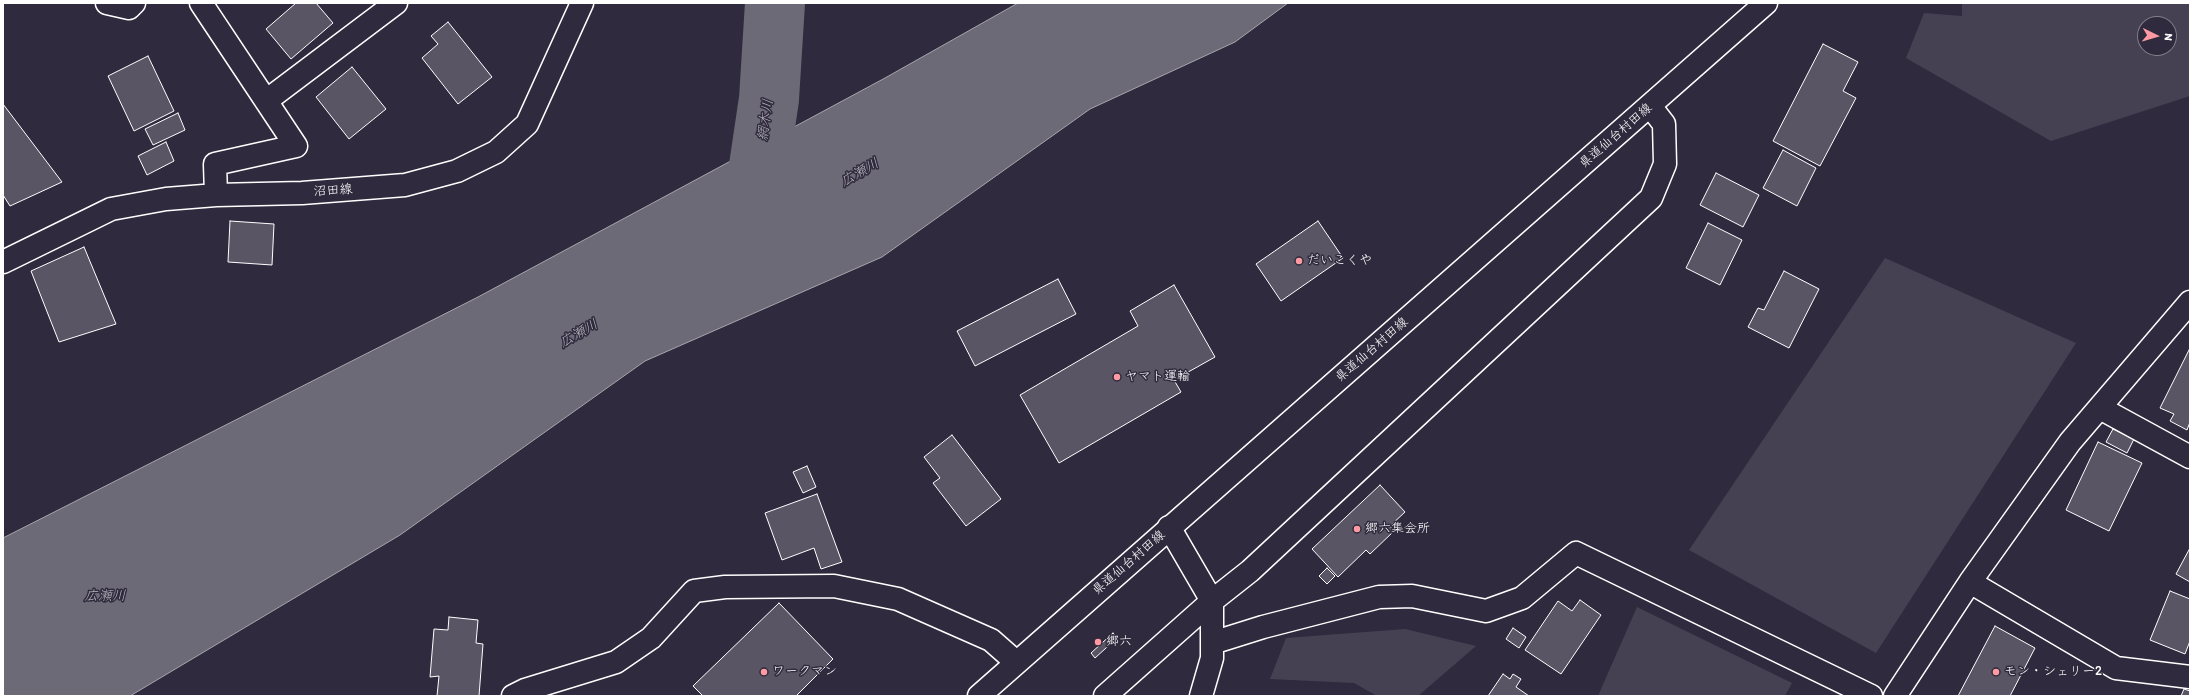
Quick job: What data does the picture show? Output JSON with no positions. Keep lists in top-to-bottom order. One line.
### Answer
{"streets":{"street":["県道仙台村田線","沼田線"]},"water":["網木川","広瀬川"],"places":["だいこくや","ヤマト運輸","郷六集会所","郷六","ワークマン","モン・シェリー2"],"north":"right"}
